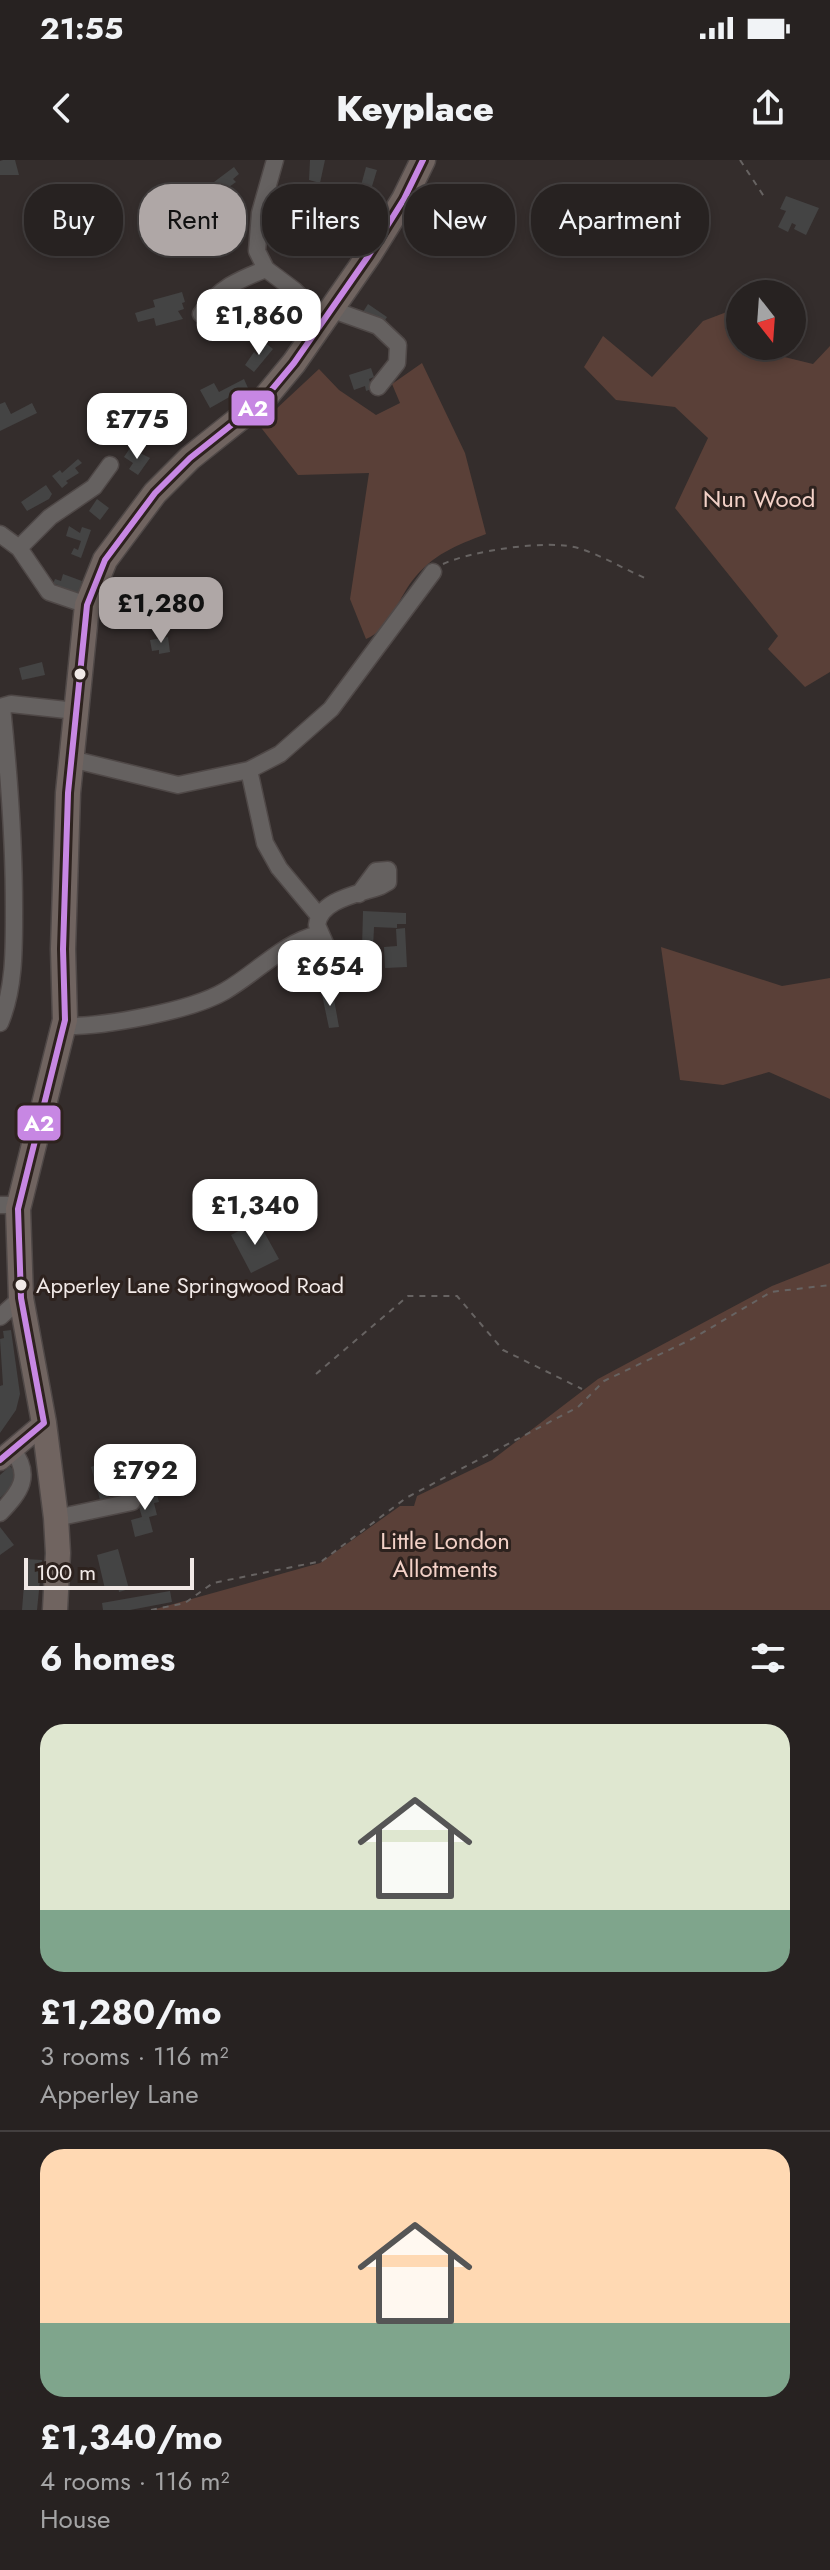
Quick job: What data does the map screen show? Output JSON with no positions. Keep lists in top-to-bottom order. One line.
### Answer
{"parks":["Nun Wood","Little London Allotments"],"places":["Apperley Lane Springwood Road"],"lines":["transit line A2"],"scale_bar":"100 m","north":"bottom","page":{"status":"21:55","header":"Keyplace","chip":["Buy","Rent","Filters","New","Apartment"],"price":["£1,860","£775","£1,280","£654","£1,340","£792"],"scale":"100 m","heading":"6 homes","list":[{"name":"£1,280/mo","note":"3 rooms · 116 m² · Apperley Lane"},{"name":"£1,340/mo","note":"4 rooms · 116 m² · House"}]}}
